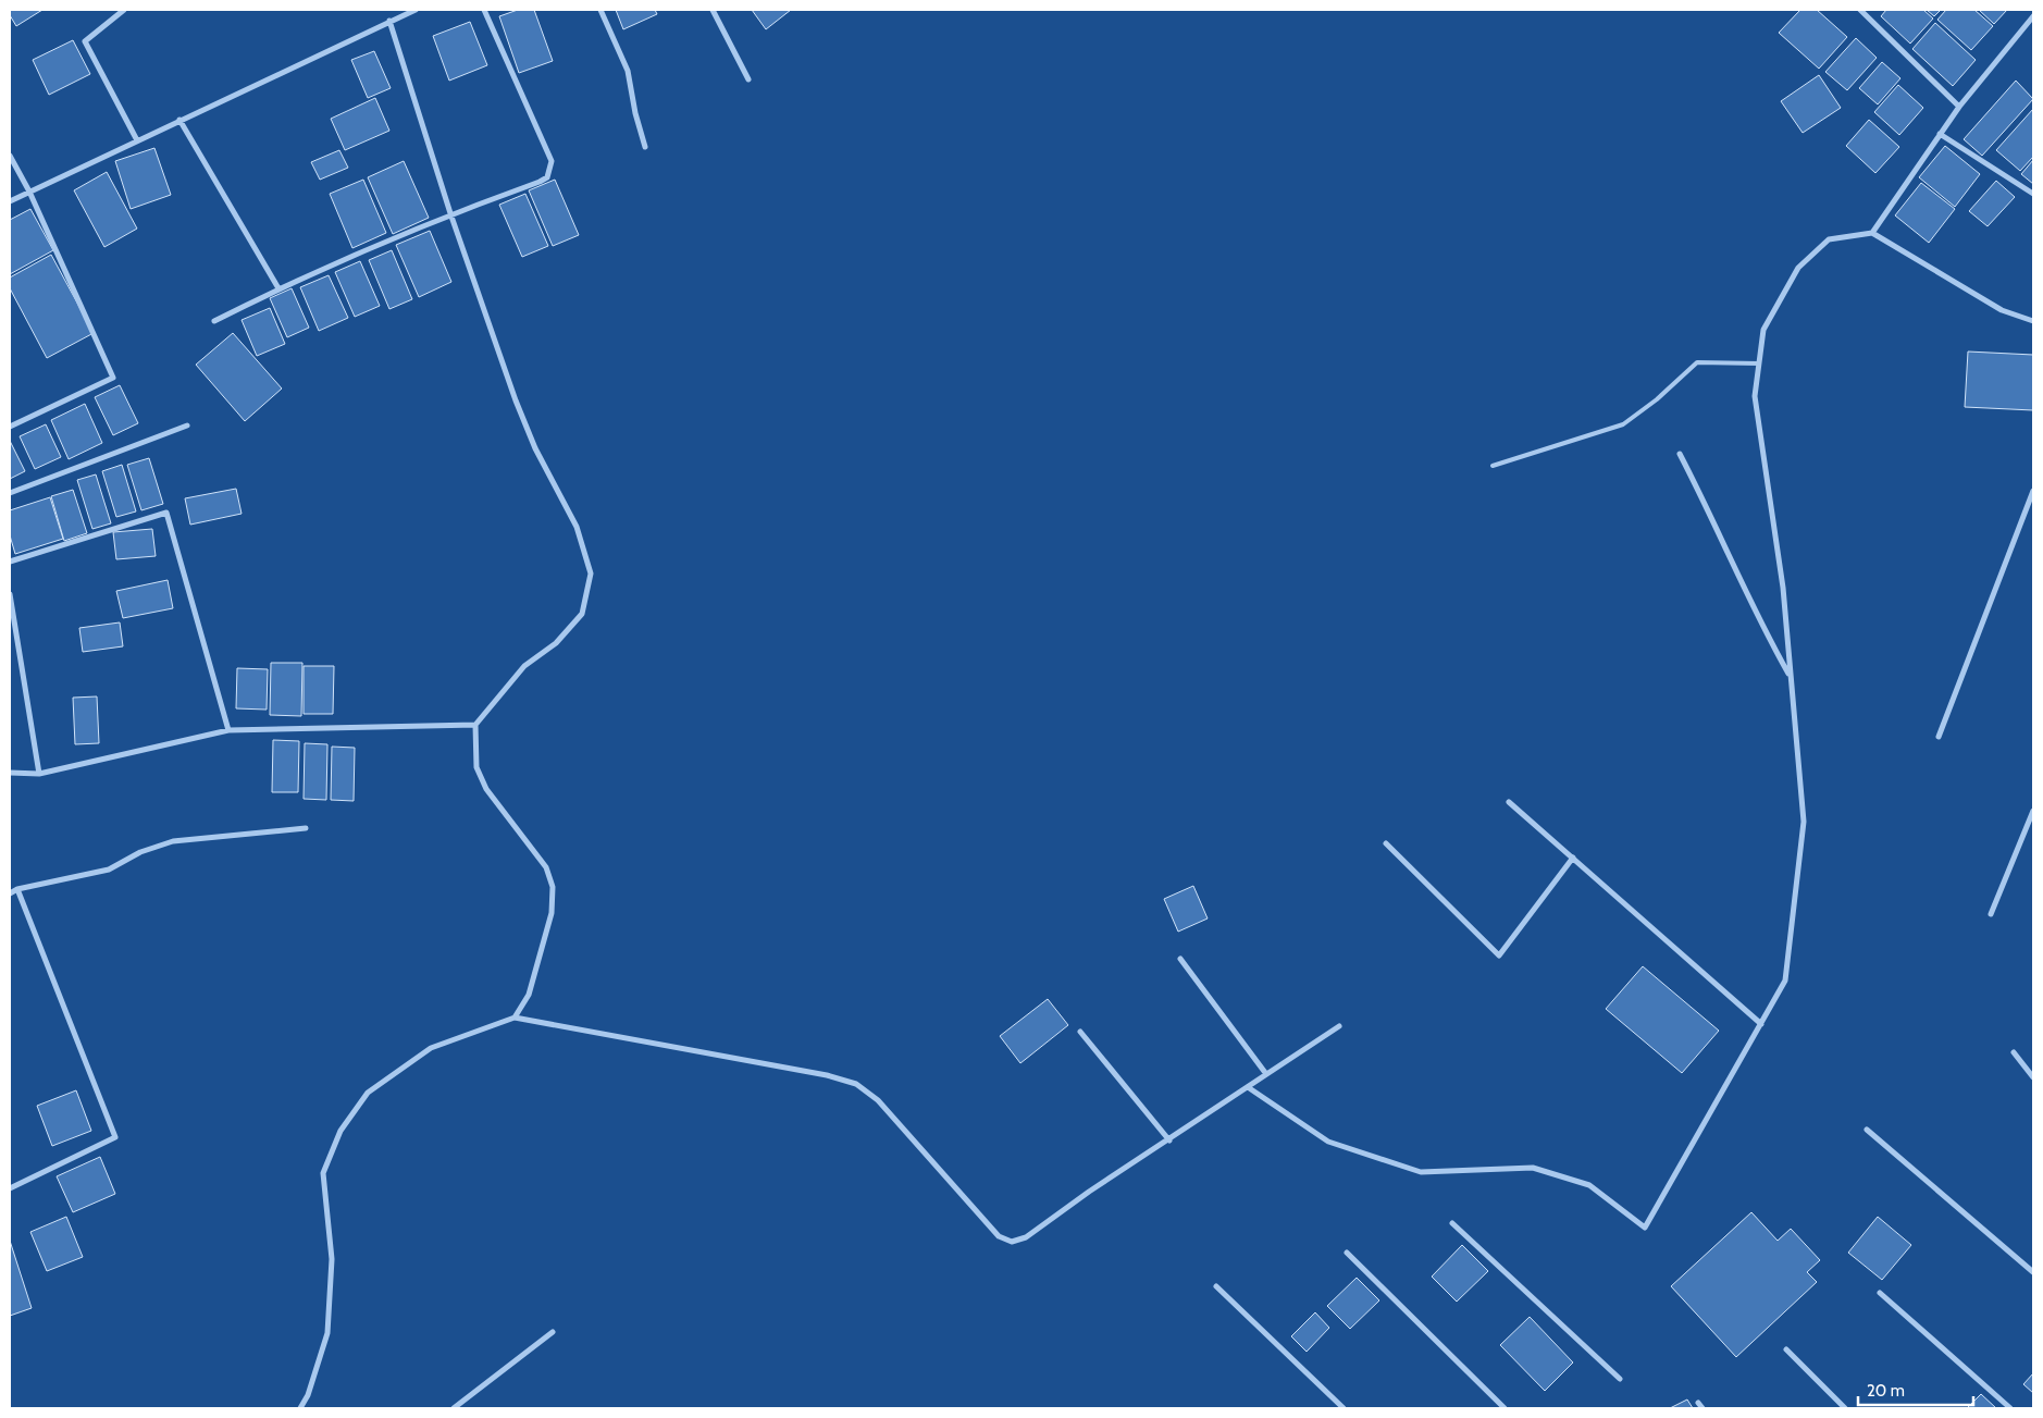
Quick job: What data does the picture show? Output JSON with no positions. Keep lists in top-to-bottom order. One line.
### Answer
{"scale_bar":"20 m"}
